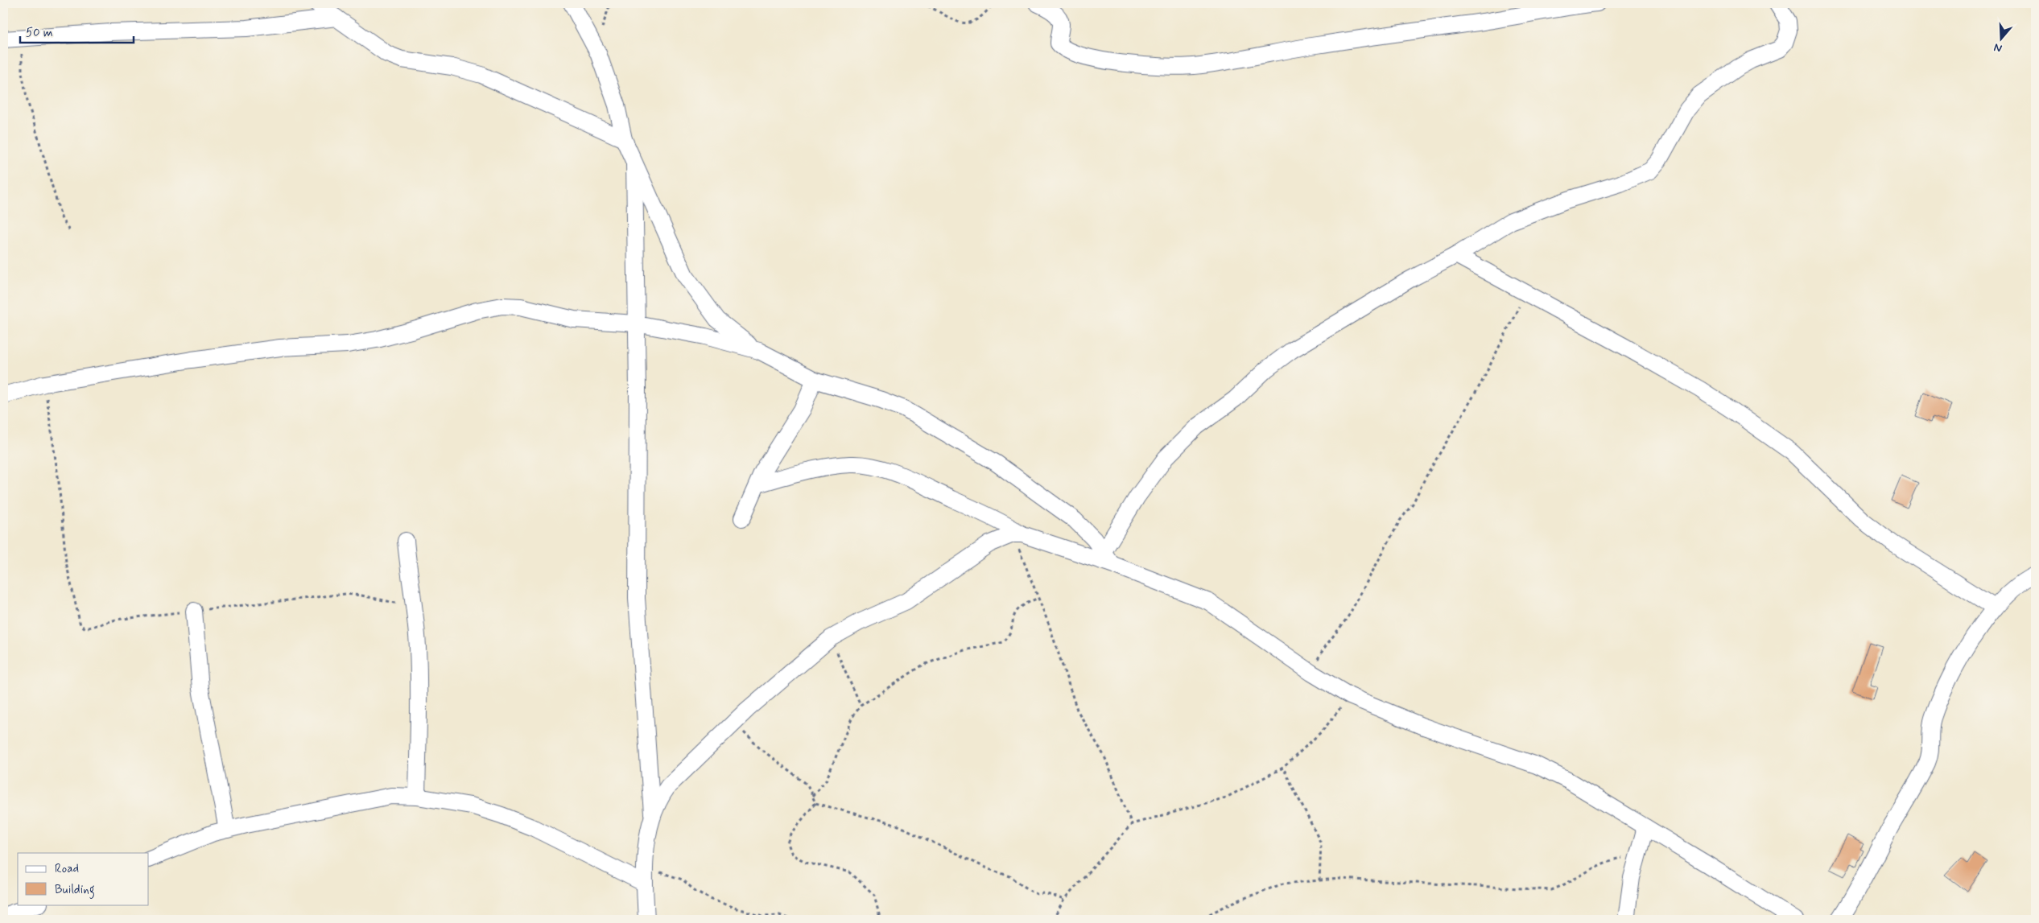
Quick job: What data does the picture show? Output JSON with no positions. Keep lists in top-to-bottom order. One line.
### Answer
{"legend":["Road","Building"],"scale_bar":"50 m","north":"bottom"}
